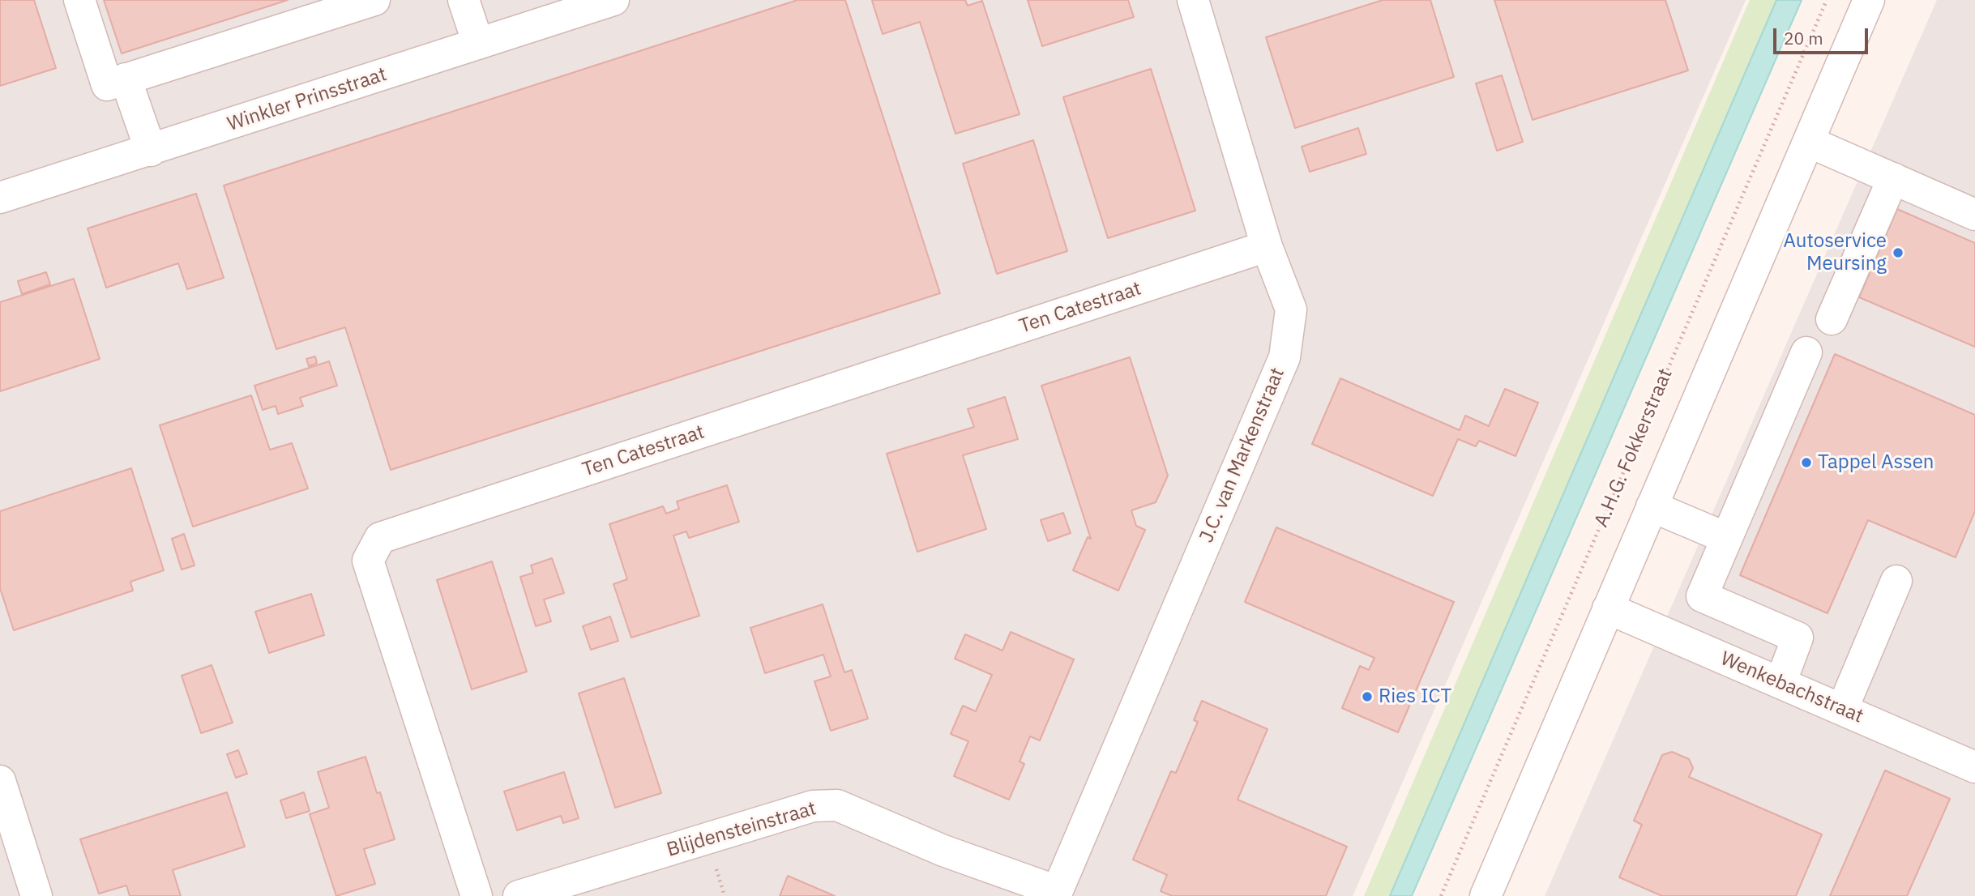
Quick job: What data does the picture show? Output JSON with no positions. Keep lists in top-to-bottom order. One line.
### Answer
{"streets":{"street":["Winkler Prinsstraat","Ten Catestraat","A.H.G. Fokkerstraat","J.C. van Markenstraat","Wenkebachstraat","Blijdensteinstraat"]},"crossings":[["Ten Catestraat","J.C. van Markenstraat"],["A.H.G. Fokkerstraat","Wenkebachstraat"],["J.C. van Markenstraat","Blijdensteinstraat"]],"places":["Autoservice Meursing","Tappel Assen","Ries ICT"],"scale_bar":"20 m"}
